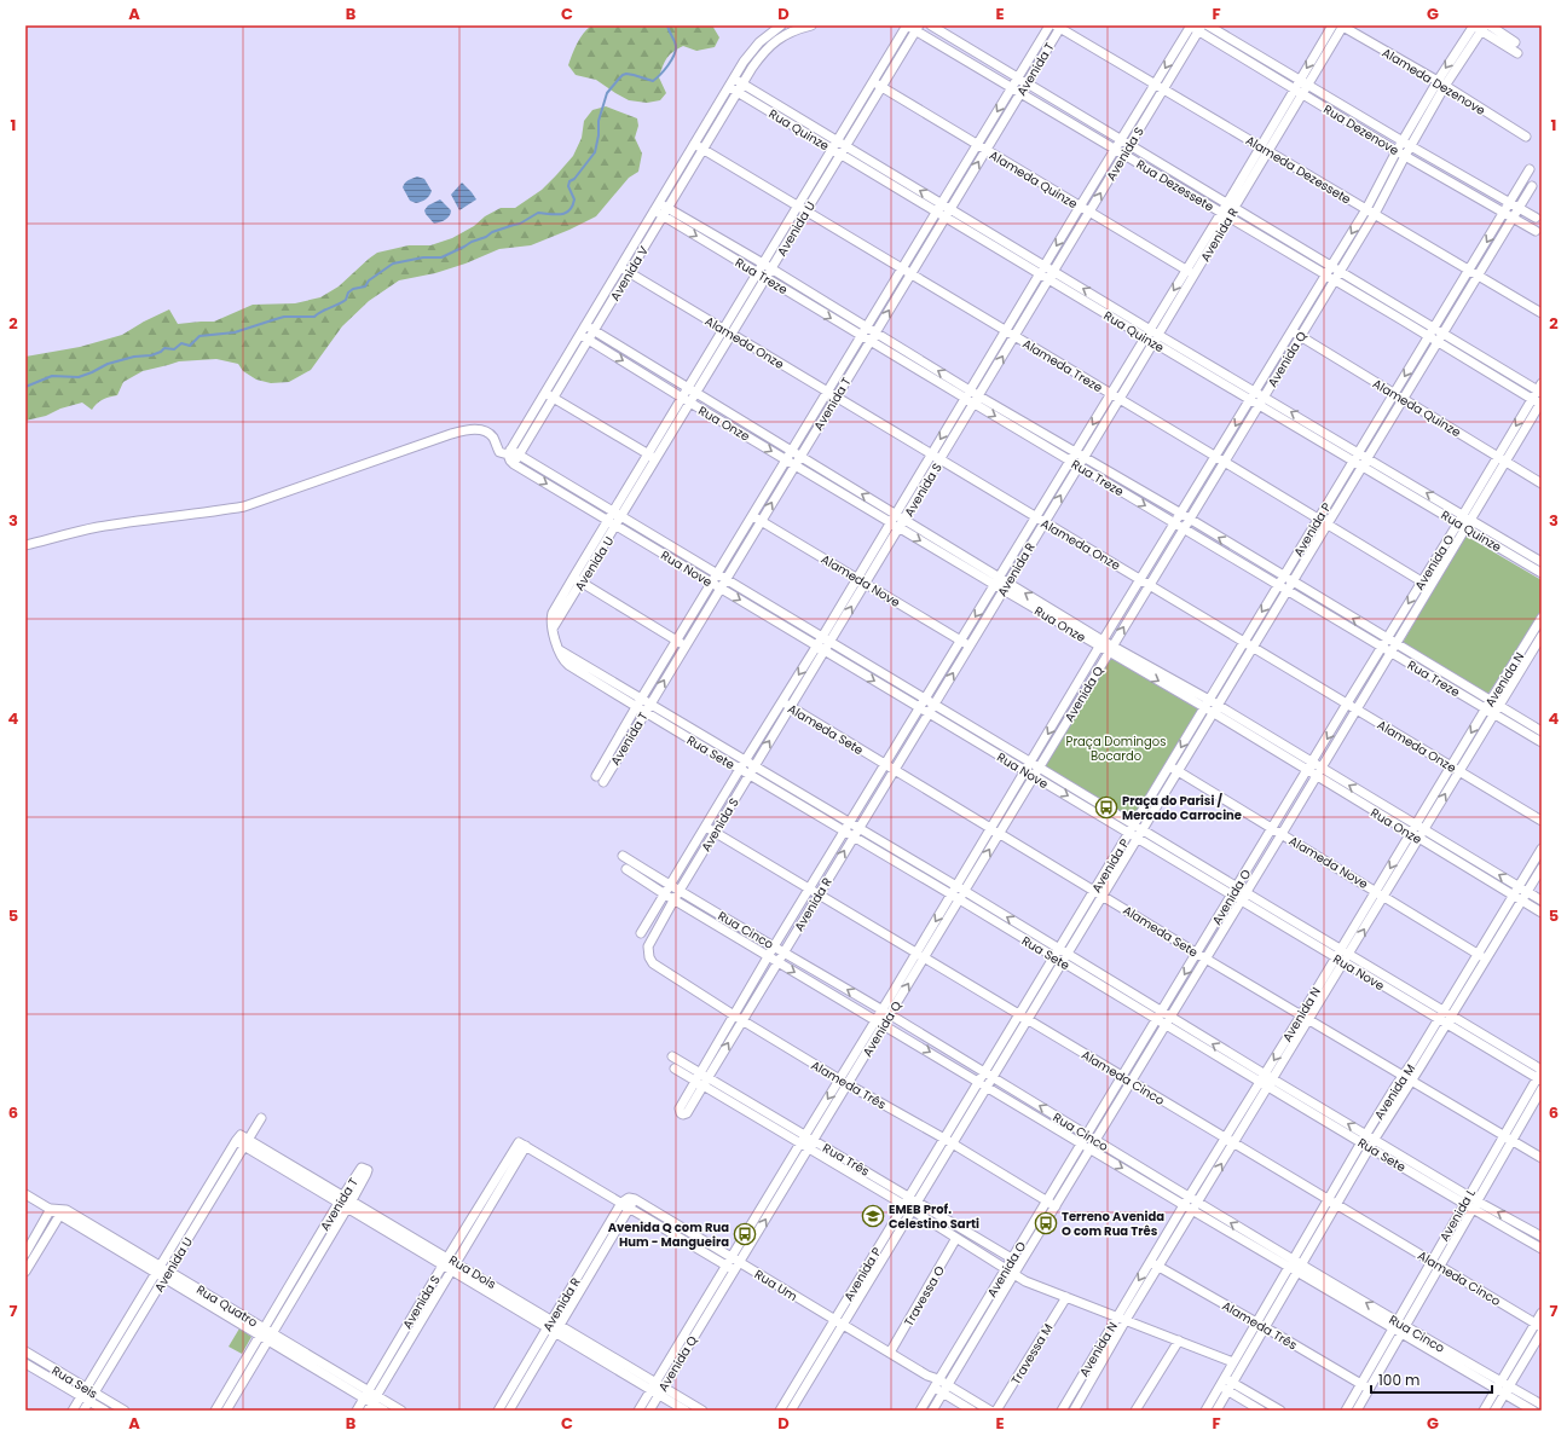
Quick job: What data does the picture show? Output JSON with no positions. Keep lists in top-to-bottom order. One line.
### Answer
{"streets":{"street":["Avenida T","Alameda Dezenove","Rua Quinze","Rua Dezenove","Avenida S","Alameda Dezessete","Alameda Quinze","Rua Dezessete","Avenida U","Avenida R","Avenida V","Rua Treze","Alameda Onze","Avenida Q","Alameda Treze","Rua Onze","Avenida P","Avenida O","Rua Nove","Alameda Nove","Avenida N","Alameda Sete","Rua Sete","Rua Cinco","Alameda Cinco","Alameda Três","Avenida M","Rua Três","Avenida L","Rua Dois","Rua Um","Travessa O","Rua Quatro","Travessa M","Rua Seis"]},"crossings":[["Avenida T","Rua Quinze"],["Avenida T","Alameda Dezessete"],["Avenida T","Alameda Quinze"],["Avenida T","Rua Dezessete"],["Avenida T","Rua Treze"],["Avenida T","Alameda Onze"],["Avenida T","Alameda Treze"],["Avenida T","Rua Onze"],["Avenida T","Rua Nove"],["Avenida T","Alameda Nove"],["Avenida T","Rua Sete"],["Avenida T","Rua Dois"],["Avenida T","Rua Quatro"],["Alameda Dezenove","Avenida R"],["Alameda Dezenove","Avenida Q"],["Rua Quinze","Avenida S"],["Rua Quinze","Avenida U"],["Rua Quinze","Avenida R"],["Rua Quinze","Avenida V"],["Rua Quinze","Avenida Q"],["Rua Quinze","Avenida P"],["Rua Quinze","Avenida O"],["Rua Dezenove","Avenida S"],["Rua Dezenove","Avenida R"],["Rua Dezenove","Avenida Q"],["Rua Dezenove","Avenida P"],["Avenida S","Alameda Dezessete"],["Avenida S","Alameda Quinze"],["Avenida S","Rua Dezessete"],["Avenida S","Rua Treze"],["Avenida S","Alameda Onze"],["Avenida S","Alameda Treze"],["Avenida S","Rua Onze"],["Avenida S","Rua Nove"],["Avenida S","Alameda Nove"],["Avenida S","Alameda Sete"],["Avenida S","Rua Sete"],["Avenida S","Rua Cinco"],["Avenida S","Alameda Cinco"],["Avenida S","Alameda Três"],["Avenida S","Rua Dois"],["Avenida S","Rua Quatro"],["Alameda Dezessete","Avenida R"],["Alameda Dezessete","Avenida Q"],["Alameda Dezessete","Avenida P"],["Alameda Quinze","Avenida U"],["Alameda Quinze","Avenida R"],["Alameda Quinze","Avenida Q"],["Alameda Quinze","Avenida P"],["Alameda Quinze","Avenida O"],["Rua Dezessete","Avenida U"],["Rua Dezessete","Avenida R"],["Rua Dezessete","Avenida Q"],["Rua Dezessete","Avenida P"],["Rua Dezessete","Avenida O"],["Avenida U","Rua Treze"],["Avenida U","Alameda Onze"],["Avenida U","Alameda Treze"],["Avenida U","Rua Onze"],["Avenida U","Rua Nove"],["Avenida U","Rua Sete"],["Avenida U","Rua Dois"],["Avenida U","Rua Quatro"],["Avenida U","Rua Seis"],["Avenida R","Rua Treze"],["Avenida R","Alameda Onze"],["Avenida R","Alameda Treze"],["Avenida R","Rua Onze"],["Avenida R","Rua Nove"],["Avenida R","Alameda Nove"],["Avenida R","Alameda Sete"],["Avenida R","Rua Sete"],["Avenida R","Rua Cinco"],["Avenida R","Alameda Cinco"],["Avenida R","Alameda Três"],["Avenida R","Rua Três"],["Avenida R","Rua Dois"],["Avenida V","Rua Treze"],["Avenida V","Alameda Onze"],["Avenida V","Alameda Treze"],["Avenida V","Rua Onze"],["Avenida V","Rua Nove"],["Rua Treze","Avenida Q"],["Rua Treze","Avenida P"],["Rua Treze","Avenida O"],["Rua Treze","Avenida N"],["Alameda Onze","Avenida Q"],["Alameda Onze","Avenida P"],["Alameda Onze","Avenida O"],["Alameda Onze","Avenida N"],["Avenida Q","Alameda Treze"],["Avenida Q","Rua Onze"],["Avenida Q","Rua Nove"],["Avenida Q","Alameda Sete"],["Avenida Q","Rua Sete"],["Avenida Q","Rua Cinco"],["Avenida Q","Alameda Cinco"],["Avenida Q","Alameda Três"],["Avenida Q","Rua Três"],["Avenida Q","Rua Dois"],["Avenida Q","Rua Um"],["Alameda Treze","Avenida P"],["Alameda Treze","Avenida O"],["Rua Onze","Avenida P"],["Rua Onze","Avenida O"],["Rua Onze","Avenida N"],["Rua Onze","Avenida M"],["Avenida P","Rua Nove"],["Avenida P","Alameda Nove"],["Avenida P","Alameda Sete"],["Avenida P","Rua Sete"],["Avenida P","Rua Cinco"],["Avenida P","Alameda Cinco"],["Avenida P","Alameda Três"],["Avenida P","Rua Três"],["Avenida P","Rua Um"],["Avenida O","Rua Nove"],["Avenida O","Alameda Nove"],["Avenida O","Alameda Sete"],["Avenida O","Rua Sete"],["Avenida O","Rua Cinco"],["Avenida O","Alameda Cinco"],["Avenida O","Alameda Três"],["Avenida O","Rua Três"],["Avenida O","Rua Um"],["Rua Nove","Avenida N"],["Rua Nove","Avenida M"],["Rua Nove","Avenida L"],["Alameda Nove","Avenida N"],["Alameda Nove","Avenida M"],["Avenida N","Alameda Sete"],["Avenida N","Rua Sete"],["Avenida N","Rua Cinco"],["Avenida N","Alameda Cinco"],["Avenida N","Alameda Três"],["Avenida N","Rua Três"],["Alameda Sete","Avenida M"],["Alameda Sete","Avenida L"],["Rua Sete","Avenida M"],["Rua Sete","Avenida L"],["Rua Cinco","Avenida M"],["Rua Cinco","Avenida L"],["Alameda Cinco","Avenida M"],["Alameda Cinco","Avenida L"],["Alameda Três","Avenida M"],["Alameda Três","Avenida L"],["Avenida M","Rua Três"],["Rua Três","Travessa O"],["Rua Três","Travessa M"],["Rua Um","Travessa O"]],"parks":["Praça Domingos Bocardo"],"places":{"bus stop":["Praça do Parisi / Mercado Carrocine","Terreno Avenida O com Rua Três","Avenida Q com Rua Hum - Mangueira"],"school or university":["EMEB Prof. Celestino Sarti"]},"scale_bar":"100 m","grid":{"columns":["A","B","C","D","E","F","G"],"rows":["1","2","3","4","5","6","7"]}}
